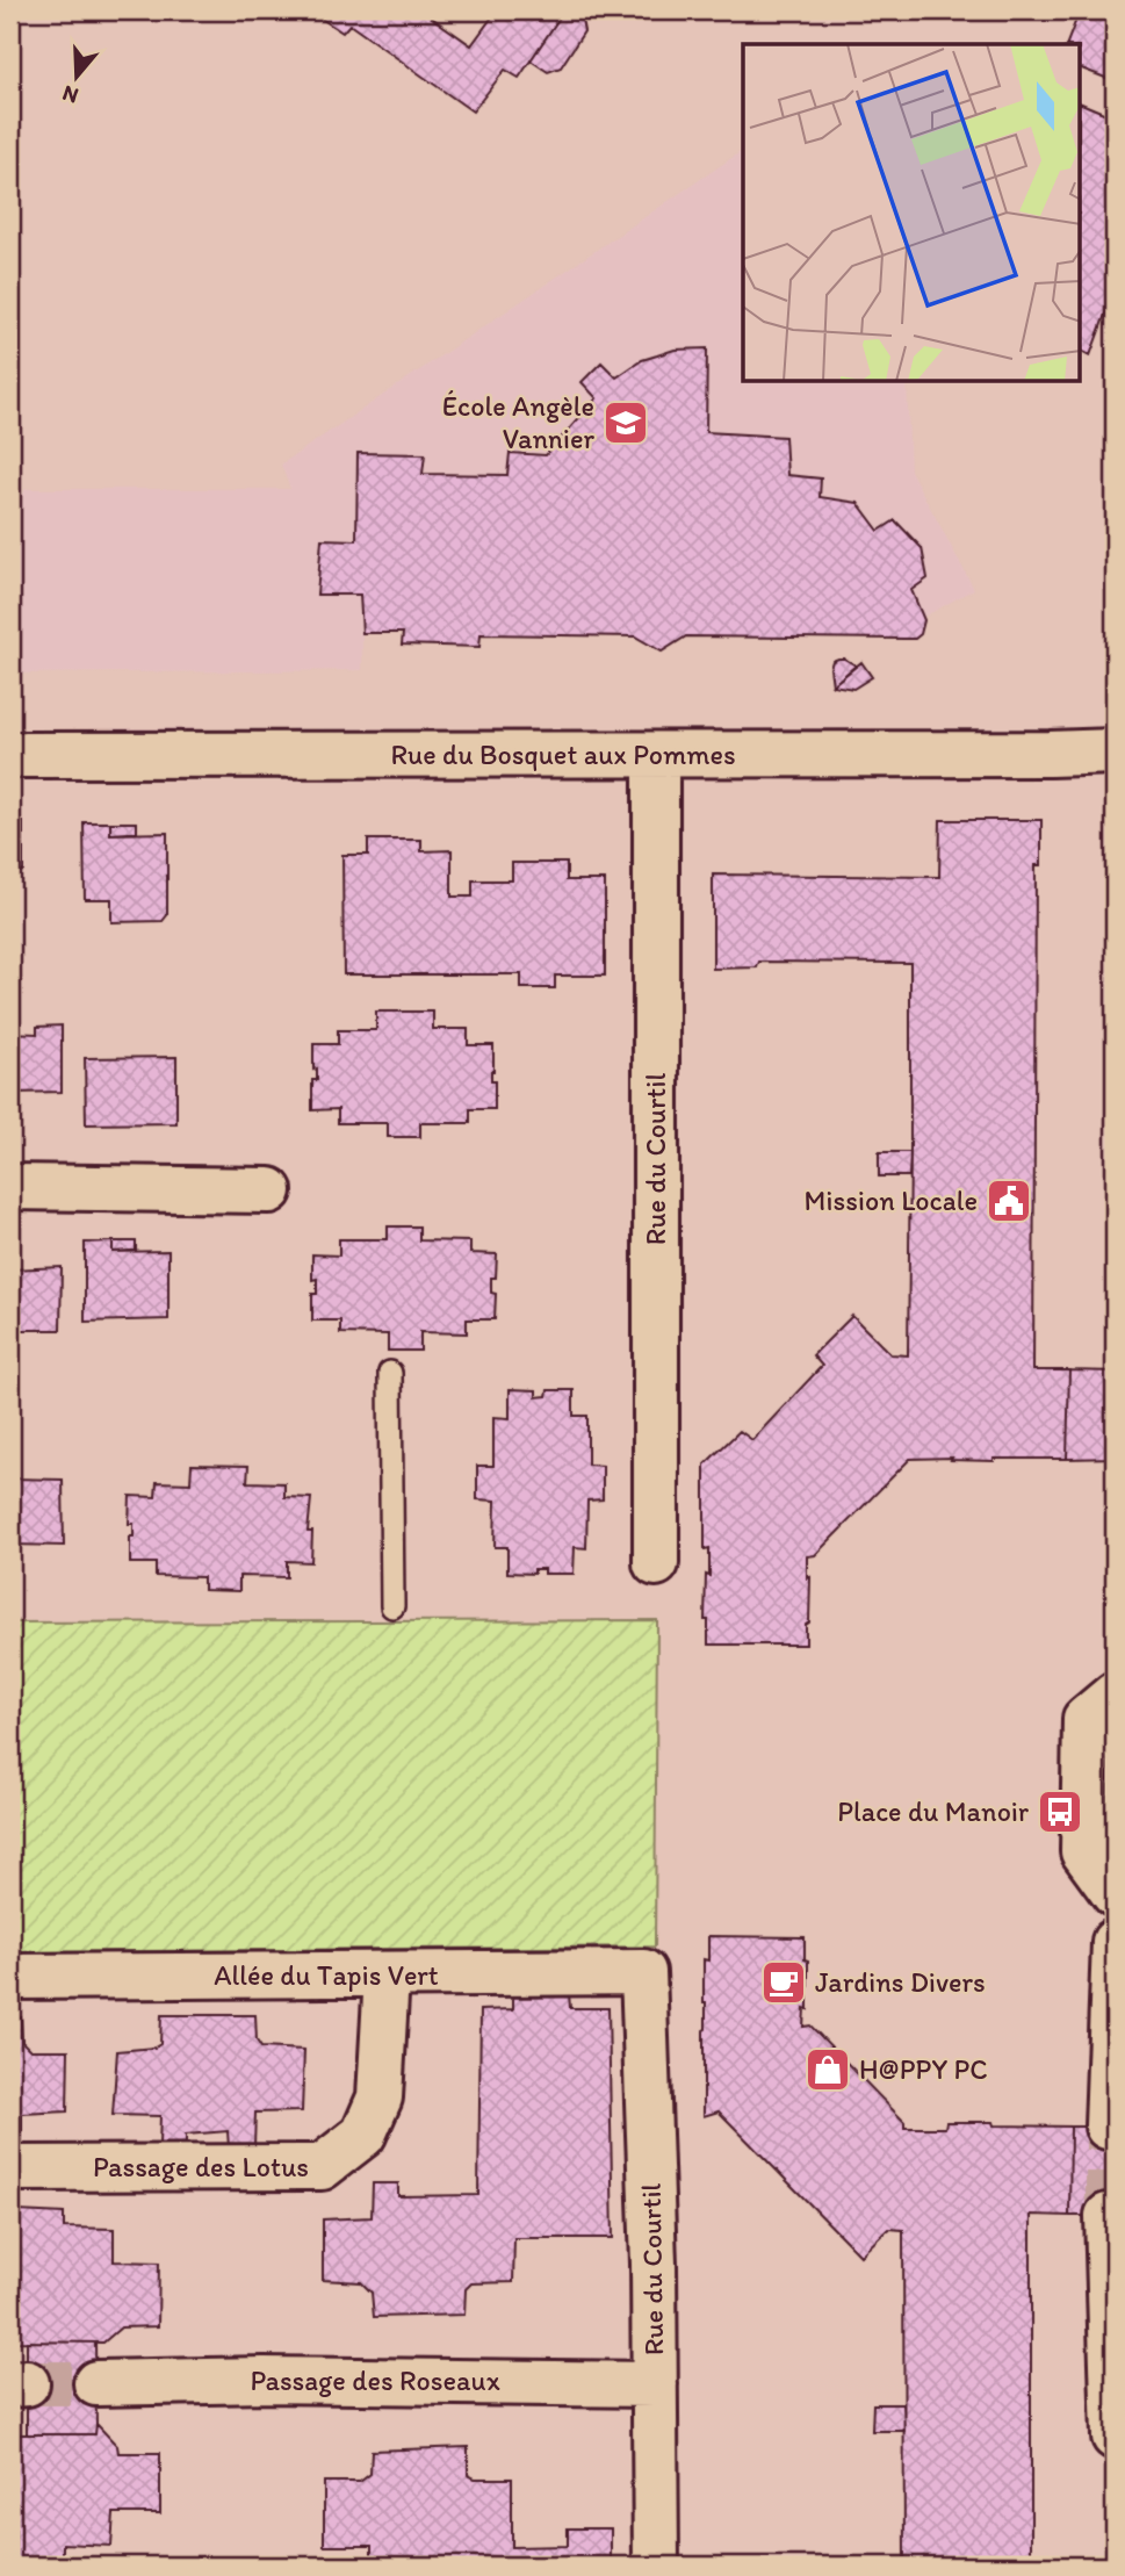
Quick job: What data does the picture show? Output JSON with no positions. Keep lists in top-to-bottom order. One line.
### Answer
{"streets":{"street":["Rue du Bosquet aux Pommes","Rue du Courtil","Allée du Tapis Vert","Passage des Lotus","Passage des Roseaux"]},"crossings":[["Rue du Bosquet aux Pommes","Rue du Courtil"],["Rue du Courtil","Allée du Tapis Vert"],["Rue du Courtil","Passage des Roseaux"],["Allée du Tapis Vert","Passage des Lotus"]],"places":{"school or university":["École Angèle Vannier"],"public building":["Mission Locale"],"bus stop":["Place du Manoir"],"cafe":["Jardins Divers"],"shop":["H@PPY PC"]},"north":"bottom"}
